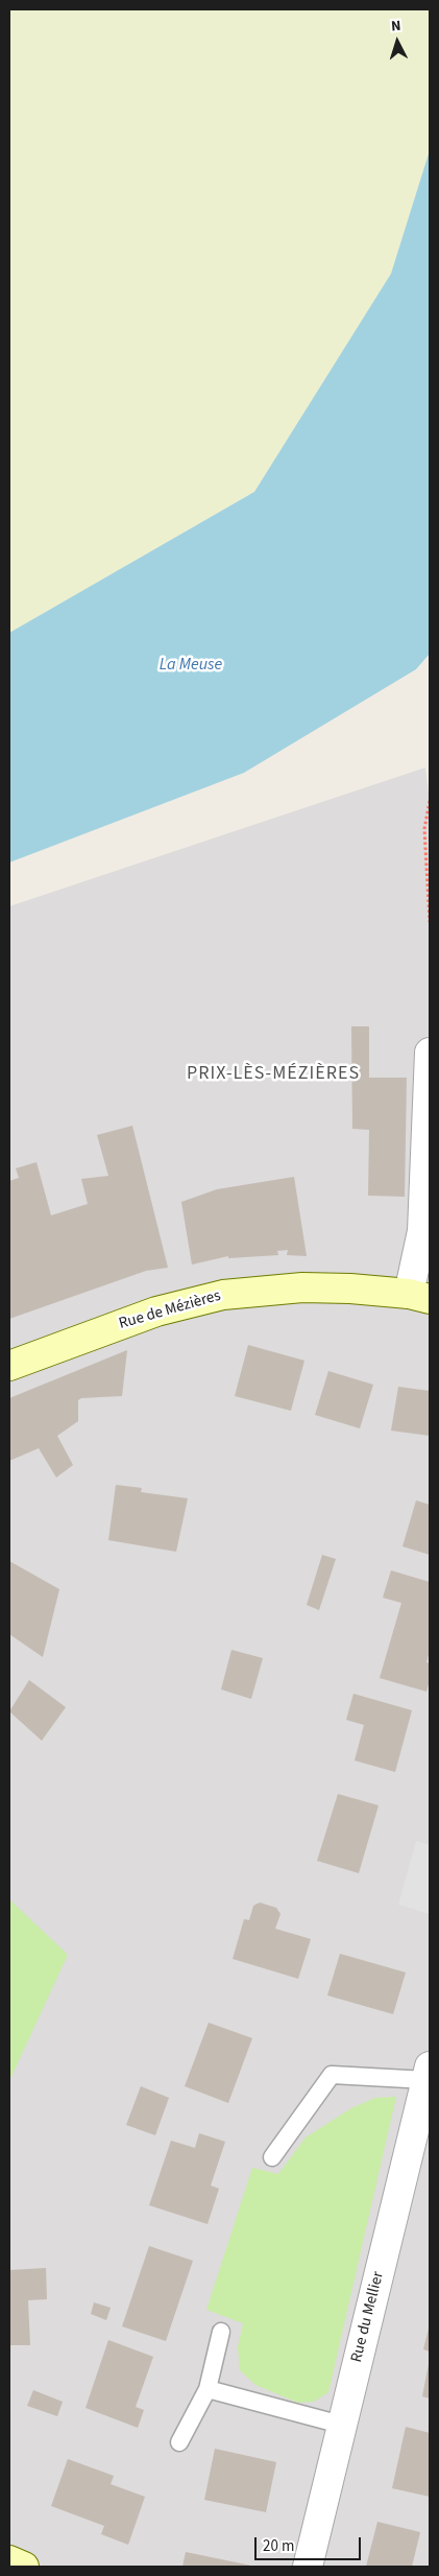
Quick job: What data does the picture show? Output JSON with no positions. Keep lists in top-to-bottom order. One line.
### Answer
{"streets":{"street":["Rue de Mézières","Rue du Mellier"]},"districts":["PRIX-LÈS-MÉZIÈRES"],"water":["La Meuse"],"scale_bar":"20 m","north":"top"}
